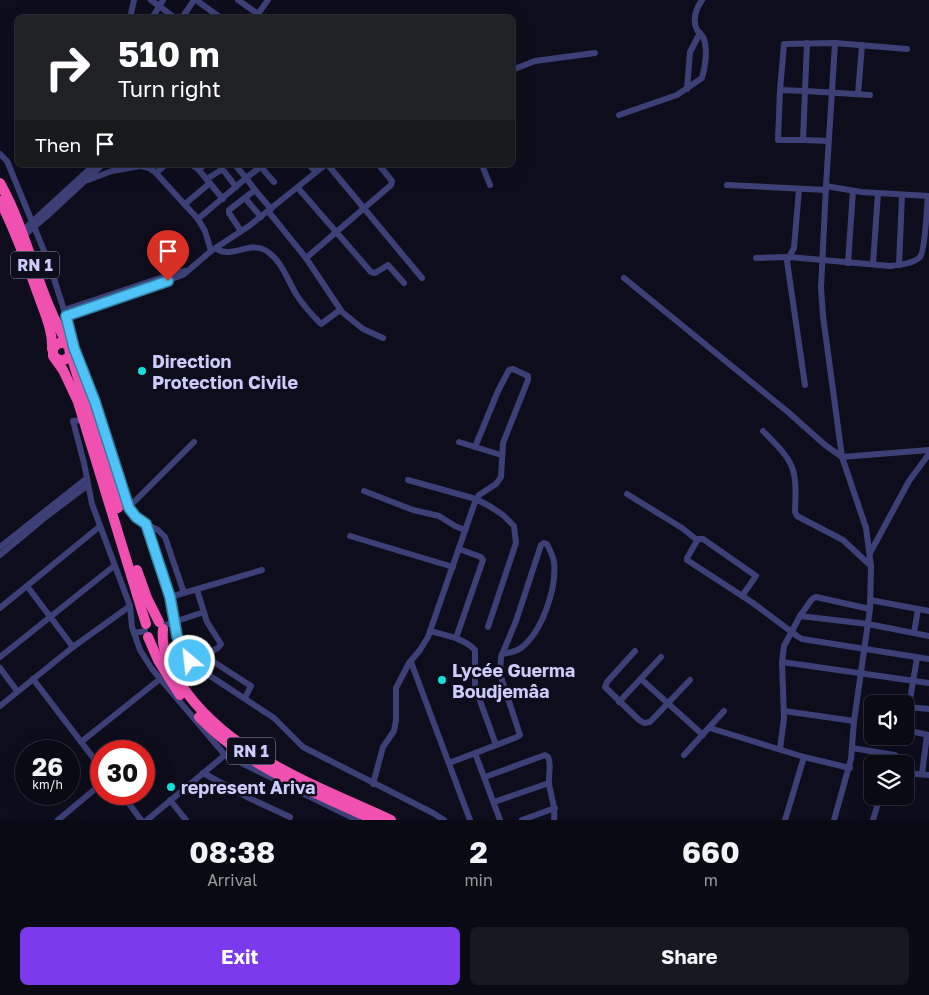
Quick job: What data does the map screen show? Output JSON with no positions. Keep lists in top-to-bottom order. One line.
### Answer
{"streets":{"highway":["RN 1"]},"places":["Direction Protection Civile","Lycée Guerma Boudjemâa","represent Ariva"],"page":{"turn":["510 m","Turn right"],"then":"Then","speed":"26 km/h","limit":"30","eta":["08:38","Arrival","2","min","660","m"],"buttons":["Exit","Share"]}}
